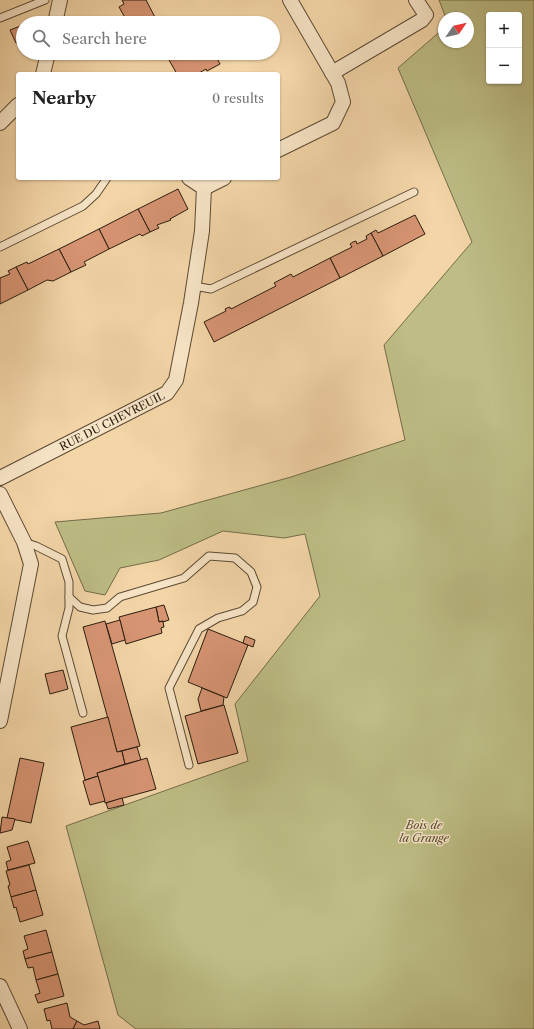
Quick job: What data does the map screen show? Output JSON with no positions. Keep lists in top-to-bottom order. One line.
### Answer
{"streets":{"street":["RUE DU CHEVREUIL"]},"parks":["Bois de la Grange"],"north":"top right","page":{"map_buttons":["+","−"],"search":"Search here","heading":["Nearby","0 results"]}}
